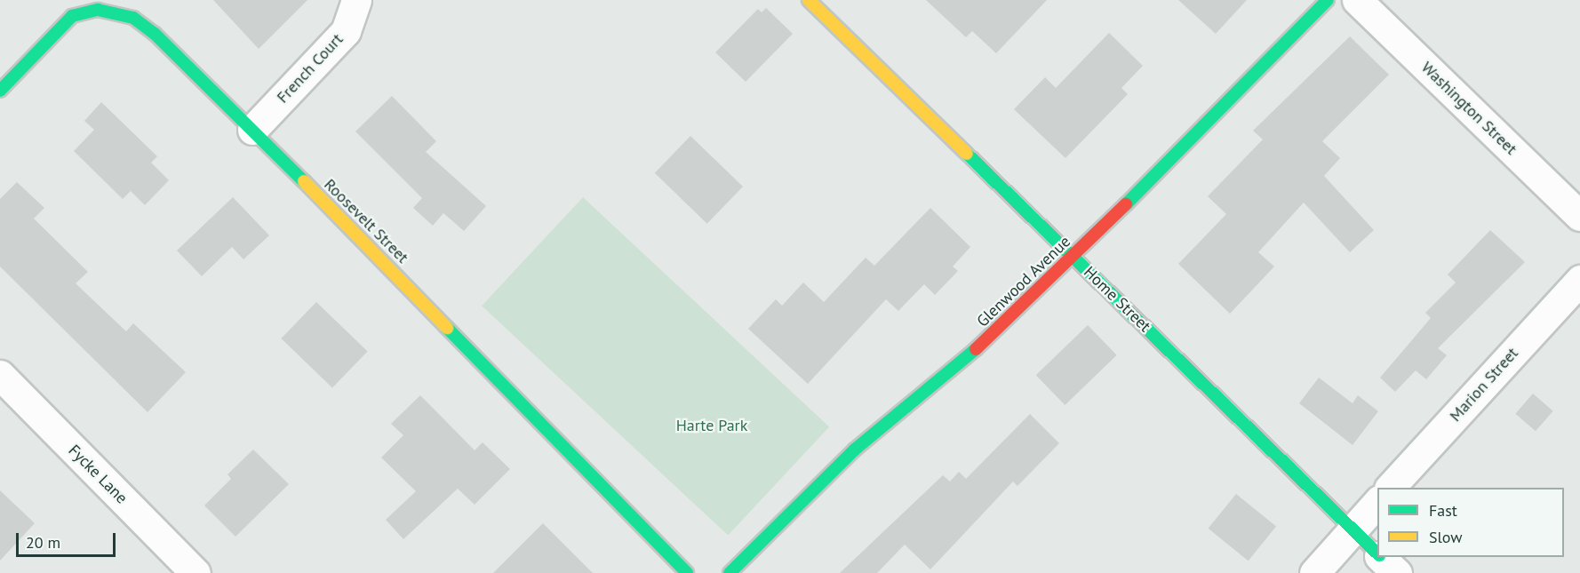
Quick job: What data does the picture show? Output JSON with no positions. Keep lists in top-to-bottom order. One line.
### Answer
{"streets":{"street":["French Court","Washington Street","Roosevelt Street","Glenwood Avenue","Home Street","Marion Street","Fycke Lane"]},"crossings":[["French Court","Roosevelt Street"],["Glenwood Avenue","Home Street"]],"parks":["Harte Park"],"legend":["Fast","Slow"],"scale_bar":"20 m"}
